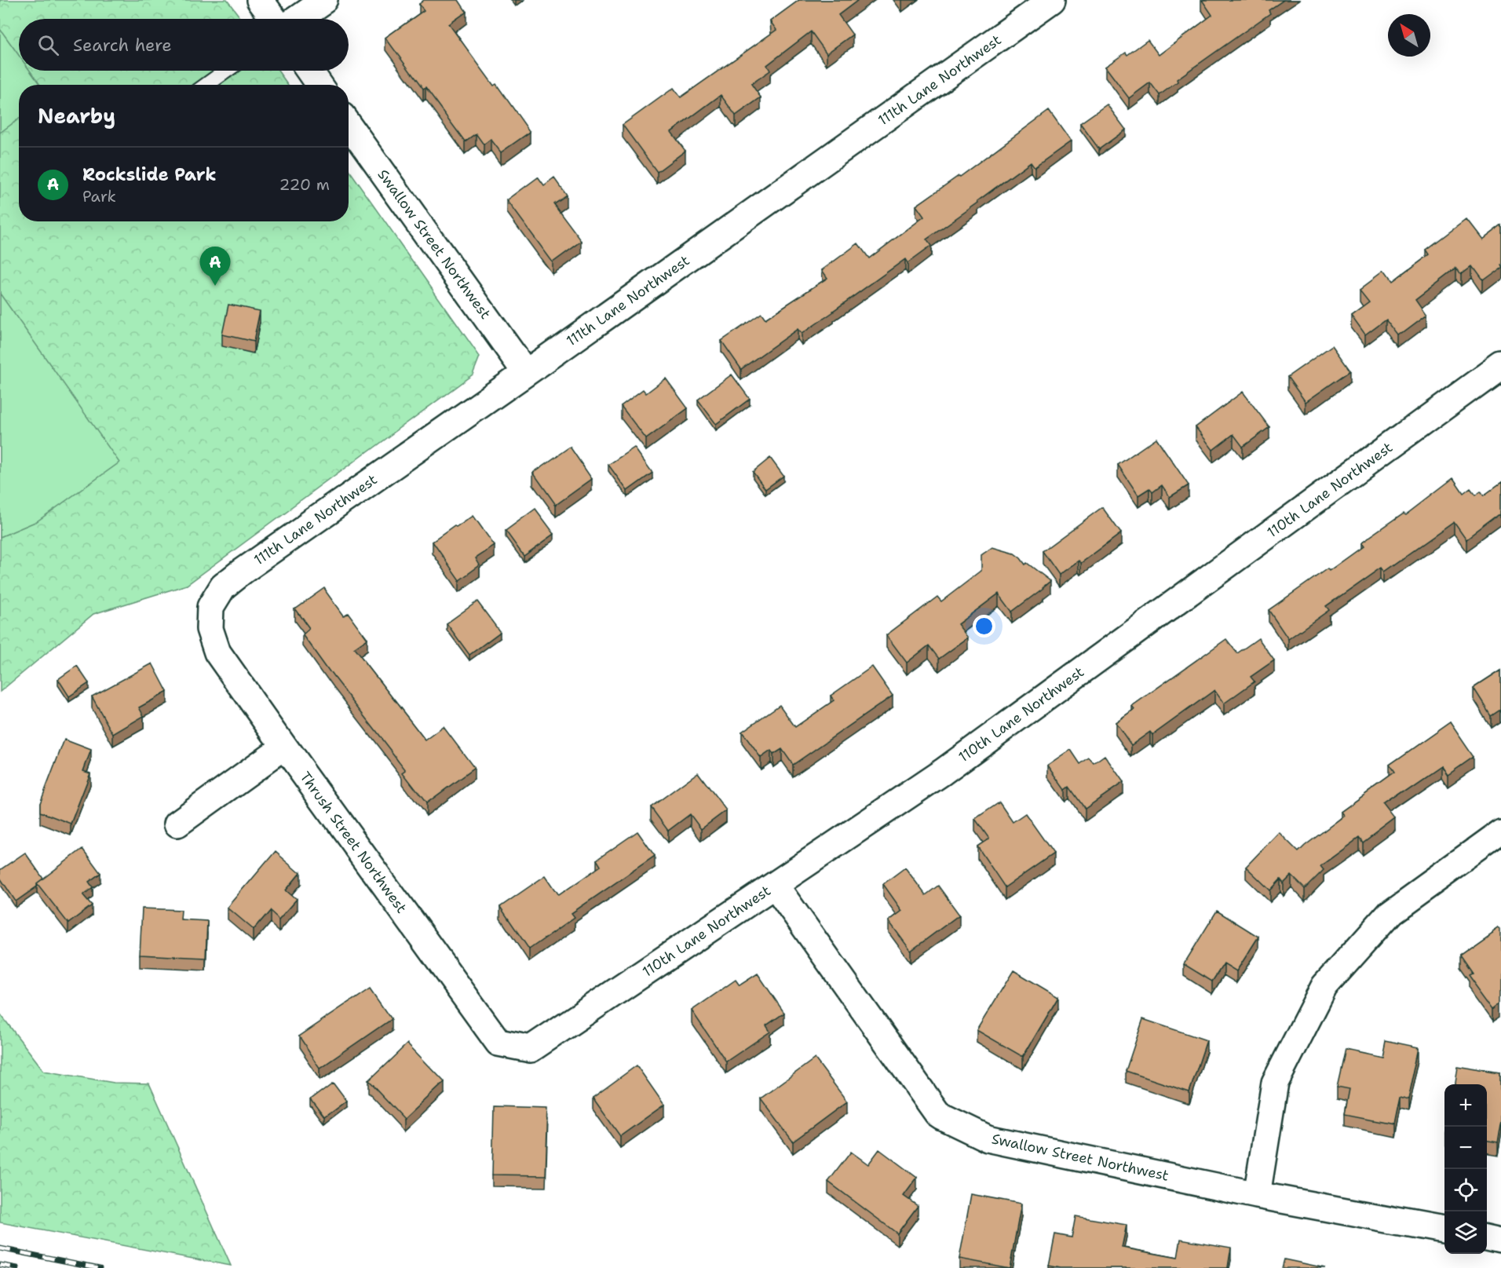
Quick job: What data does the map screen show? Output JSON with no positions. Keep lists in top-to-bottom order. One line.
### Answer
{"streets":{"street":["111th Lane Northwest","Swallow Street Northwest","110th Lane Northwest","Thrush Street Northwest"]},"crossings":[["111th Lane Northwest","Swallow Street Northwest"],["111th Lane Northwest","Thrush Street Northwest"],["Swallow Street Northwest","110th Lane Northwest"],["110th Lane Northwest","Thrush Street Northwest"]],"north":"top left","page":{"search":"Search here","heading":"Nearby","list":[{"mark":"A","name":"Rockslide Park","note":"Park","value":"220 m"}],"pins":"A","map_buttons":["+","−"]}}
